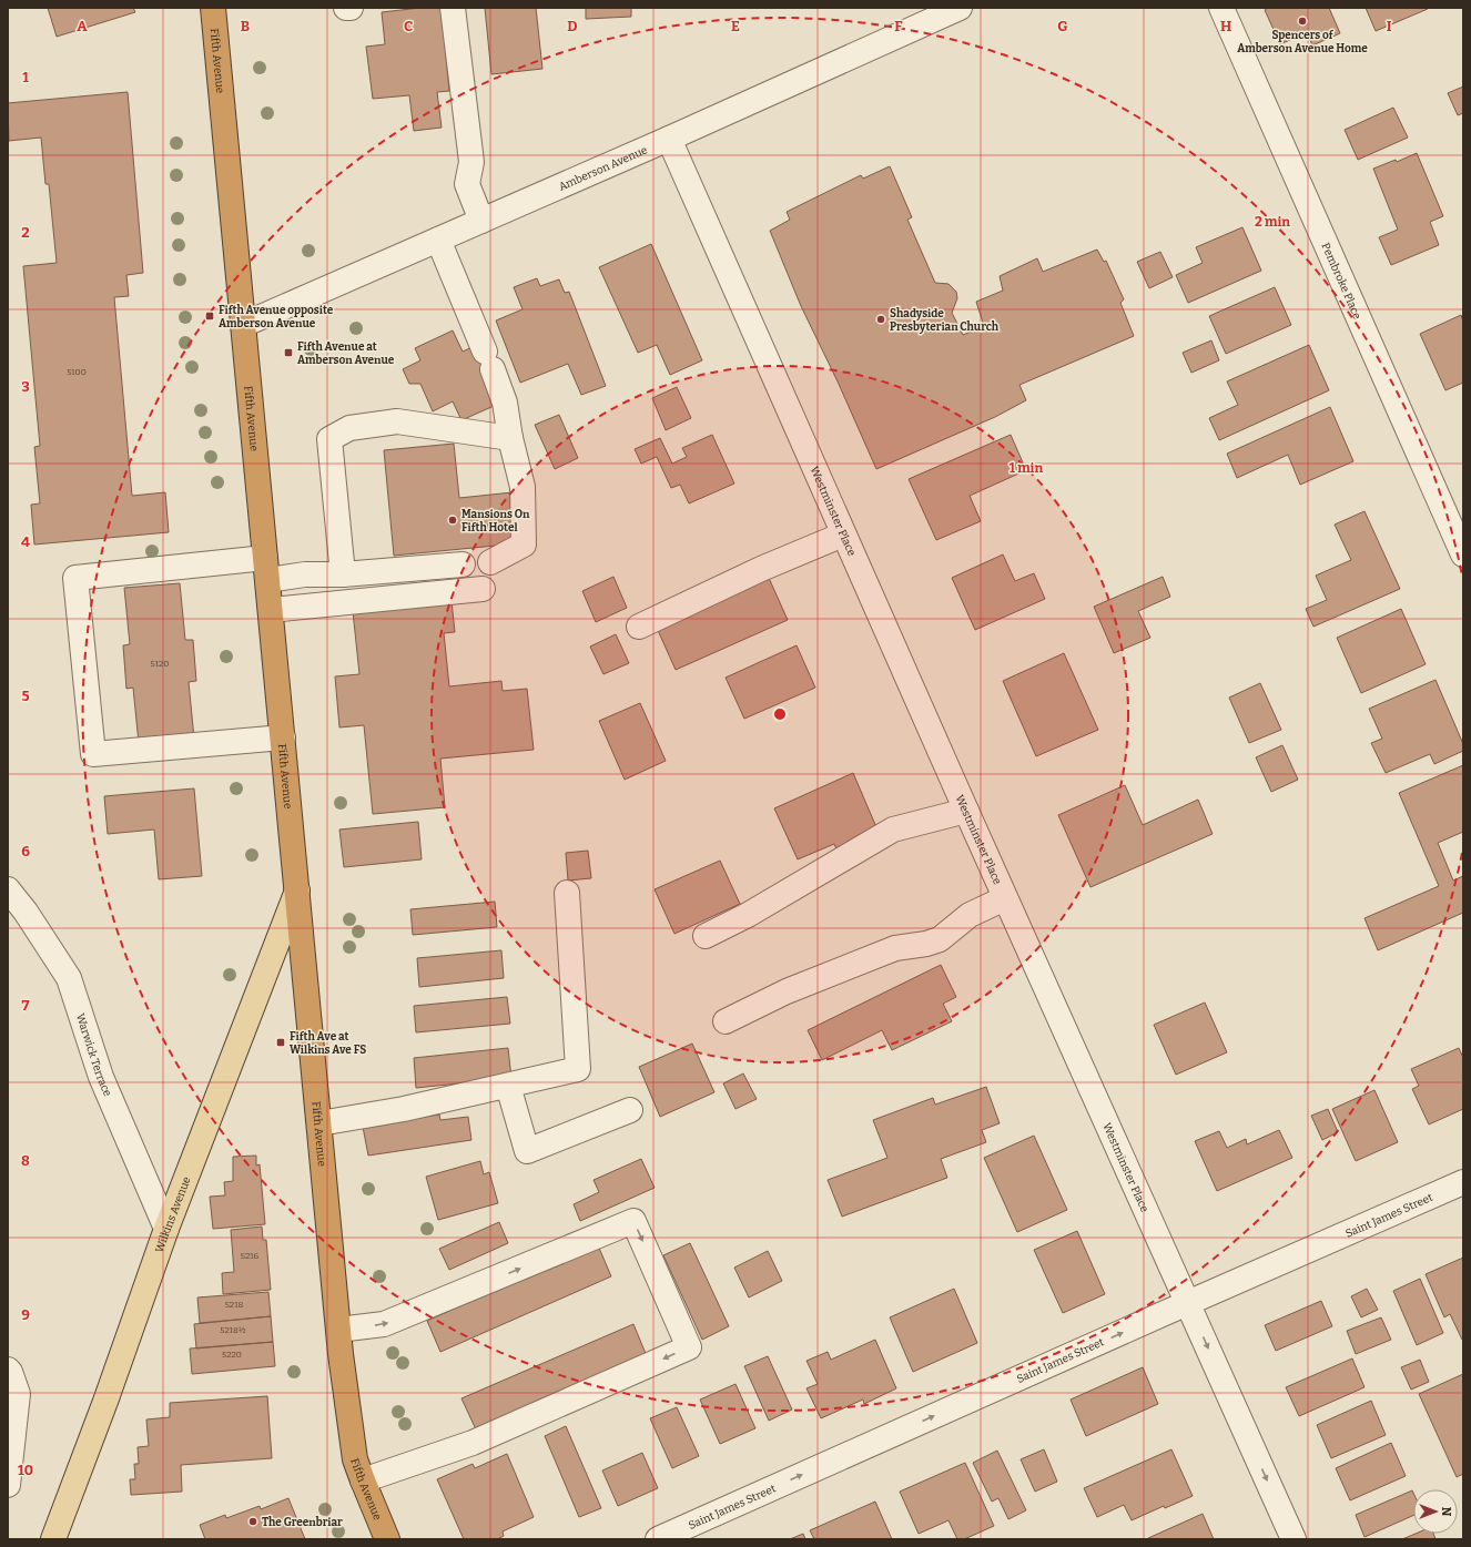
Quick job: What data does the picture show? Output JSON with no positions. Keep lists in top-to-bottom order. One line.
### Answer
{"streets":{"highway":["Fifth Avenue"],"main road":["Wilkins Avenue"],"street":["Amberson Avenue","Pembroke Place","Westminster Place","Warwick Terrace","Saint James Street"]},"crossings":[["Fifth Avenue","Amberson Avenue"],["Fifth Avenue","Wilkins Avenue"],["Amberson Avenue","Westminster Place"],["Westminster Place","Saint James Street"],["Warwick Terrace","Wilkins Avenue"]],"one_way":["Saint James Street"],"places":{"other":["Spencers of Amberson Avenue Home","Shadyside Presbyterian Church","Mansions On Fifth Hotel","The Greenbriar"],"transit":["Fifth Avenue opposite Amberson Avenue","Fifth Avenue at Amberson Avenue","Fifth Ave at Wilkins Ave FS"]},"house_numbers":["5100","5120","5216","5218","5218½","5220"],"north":"right","grid":{"columns":["A","B","C","D","E","F","G","H","I"],"rows":["1","2","3","4","5","6","7","8","9","10"]},"rings":["2 min","1 min"]}
